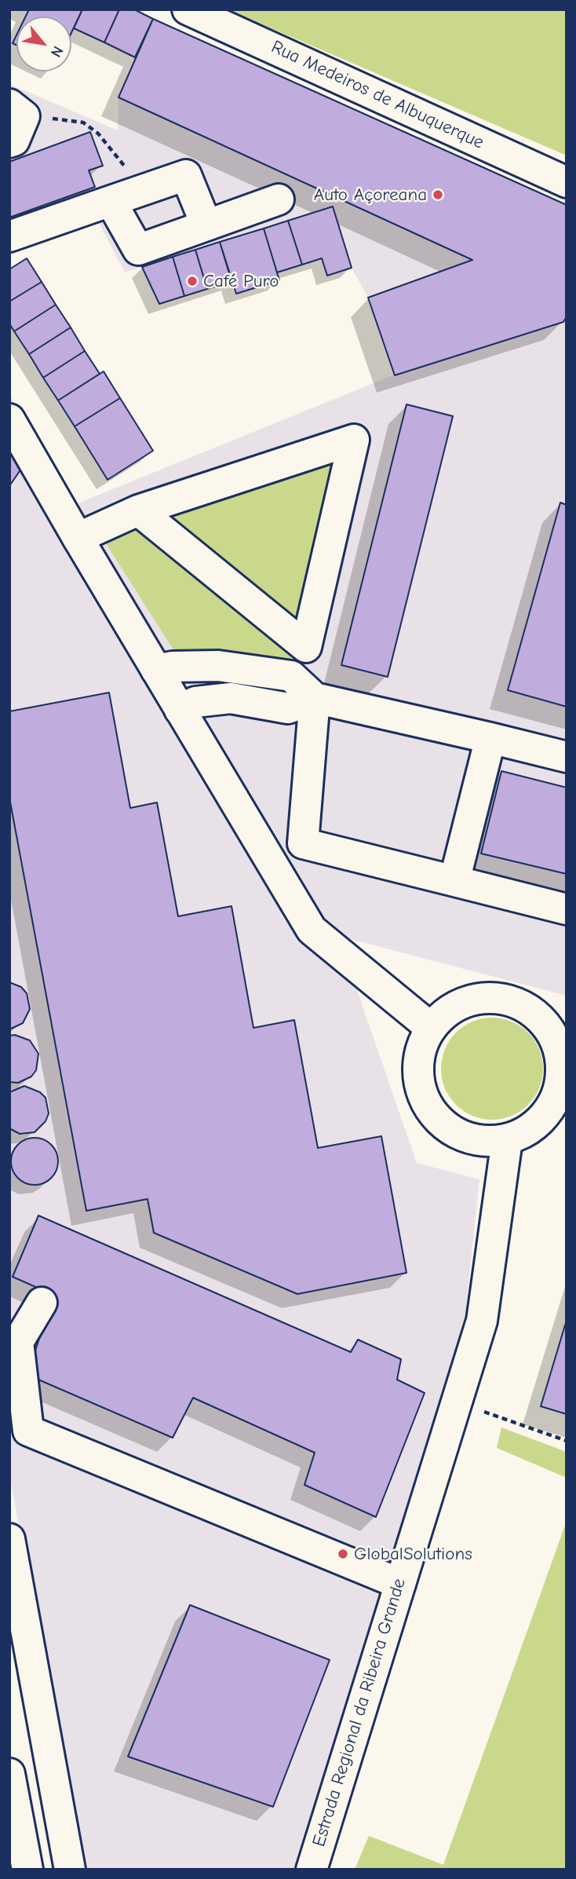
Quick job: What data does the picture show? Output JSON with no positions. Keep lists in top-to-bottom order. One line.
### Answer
{"streets":{"main road":["Rua Medeiros de Albuquerque","Estrada Regional da Ribeira Grande"]},"places":["Auto Açoreana","Café Puro","GlobalSolutions"],"north":"bottom right"}
